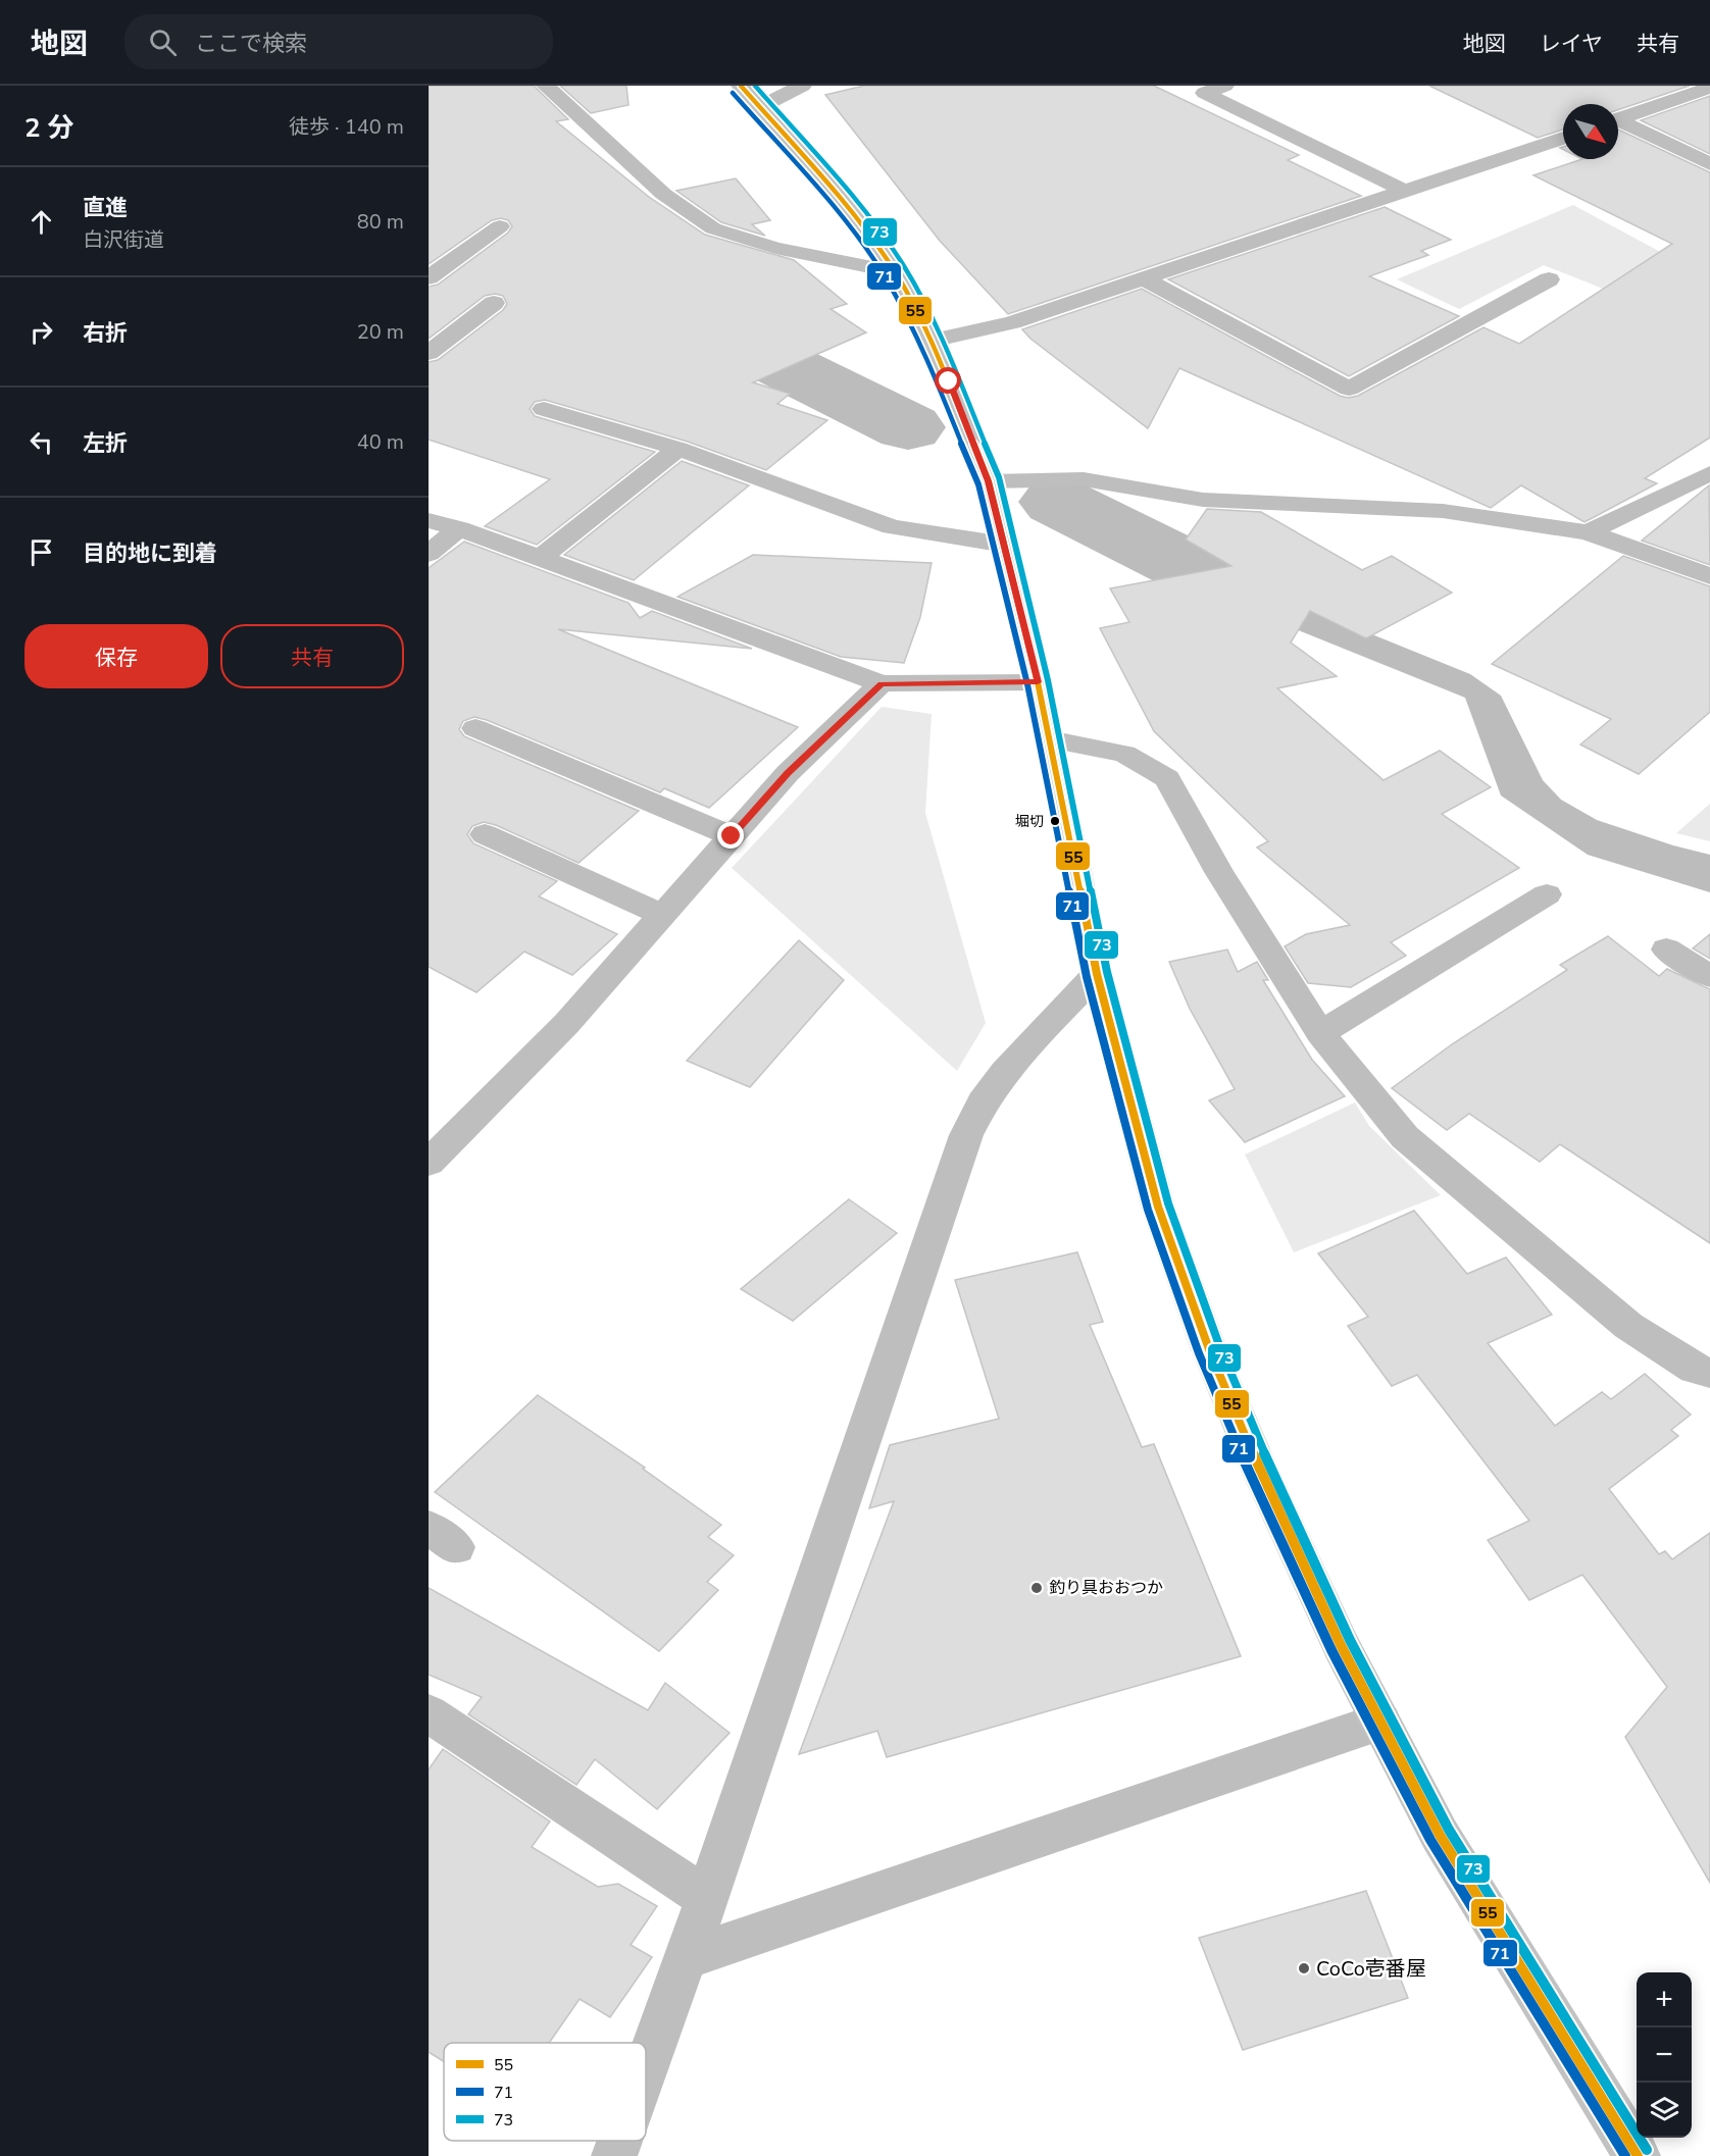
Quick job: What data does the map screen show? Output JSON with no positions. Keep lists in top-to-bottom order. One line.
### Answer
{"places":["堀切","釣り具おおつか","CoCo壱番屋"],"lines":["transit line 55","transit line 73","transit line 71"],"legend":["55","71","73"],"north":"bottom right","page":{"header":"地図","search":"ここで検索","nav":["地図","レイヤ","共有"],"heading":["2 分","徒歩 · 140 m"],"list":[["直進","白沢街道","80 m"],["右折","20 m"],["左折","40 m"],"目的地に到着"],"buttons":["保存","共有"],"map_buttons":["+","−"]}}
